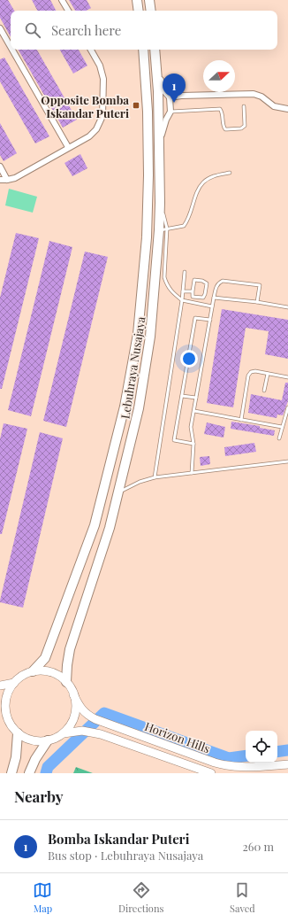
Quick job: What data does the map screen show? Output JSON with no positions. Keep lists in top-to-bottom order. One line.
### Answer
{"streets":{"main road":["Lebuhraya Nusajaya","Horizon Hills"]},"crossings":[["Lebuhraya Nusajaya","Horizon Hills"]],"places":{"transit":["Opposite Bomba Iskandar Puteri"]},"north":"right","page":{"search":"Search here","pins":"1","heading":"Nearby","list":[{"mark":"1","name":"Bomba Iskandar Puteri","note":"Bus stop · Lebuhraya Nusajaya","value":"260 m"}],"nav":["Map","Directions","Saved"]}}
